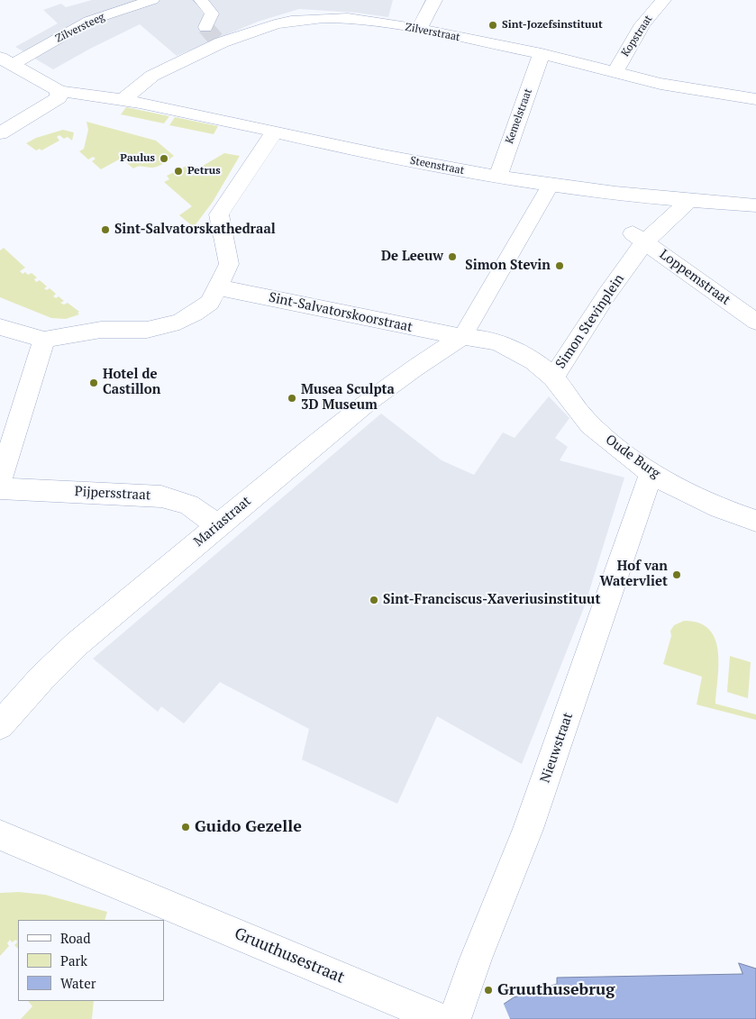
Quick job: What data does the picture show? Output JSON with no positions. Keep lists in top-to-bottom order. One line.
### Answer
{"streets":{"street":["Zilversteeg","Zilverstraat","Kopstraat","Kemelstraat","Steenstraat","Loppemstraat","Sint-Salvatorskoorstraat","Simon Stevinplein","Oude Burg","Pijpersstraat","Mariastraat","Nieuwstraat","Gruuthusestraat"]},"crossings":[["Zilverstraat","Kopstraat"],["Zilverstraat","Kemelstraat"],["Zilverstraat","Steenstraat"],["Kemelstraat","Steenstraat"],["Steenstraat","Simon Stevinplein"],["Loppemstraat","Simon Stevinplein"],["Sint-Salvatorskoorstraat","Simon Stevinplein"],["Sint-Salvatorskoorstraat","Mariastraat"],["Simon Stevinplein","Oude Burg"],["Simon Stevinplein","Mariastraat"],["Oude Burg","Nieuwstraat"],["Pijpersstraat","Mariastraat"]],"places":["Sint-Jozefsinstituut","Paulus","Petrus","Sint-Salvatorskathedraal","De Leeuw","Simon Stevin","Hotel de Castillon","Musea Sculpta 3D Museum","Hof van Watervliet","Sint-Franciscus-Xaveriusinstituut","Guido Gezelle","Gruuthusebrug"],"legend":["Road","Park","Water"]}
